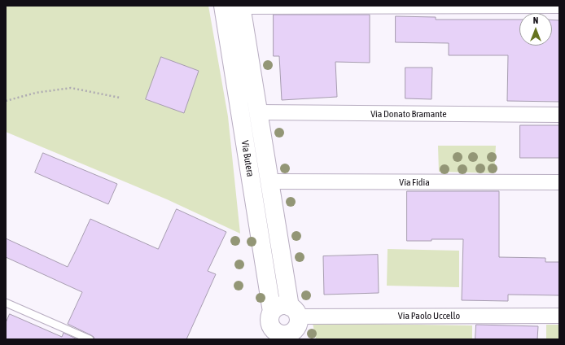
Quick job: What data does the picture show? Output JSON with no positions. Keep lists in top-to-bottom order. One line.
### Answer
{"streets":{"main road":["Via Butera"],"street":["Via Donato Bramante","Via Fidia","Via Paolo Uccello"]},"crossings":[["Via Donato Bramante","Via Butera"],["Via Butera","Via Fidia"],["Via Butera","Via Paolo Uccello"]],"north":"top"}
